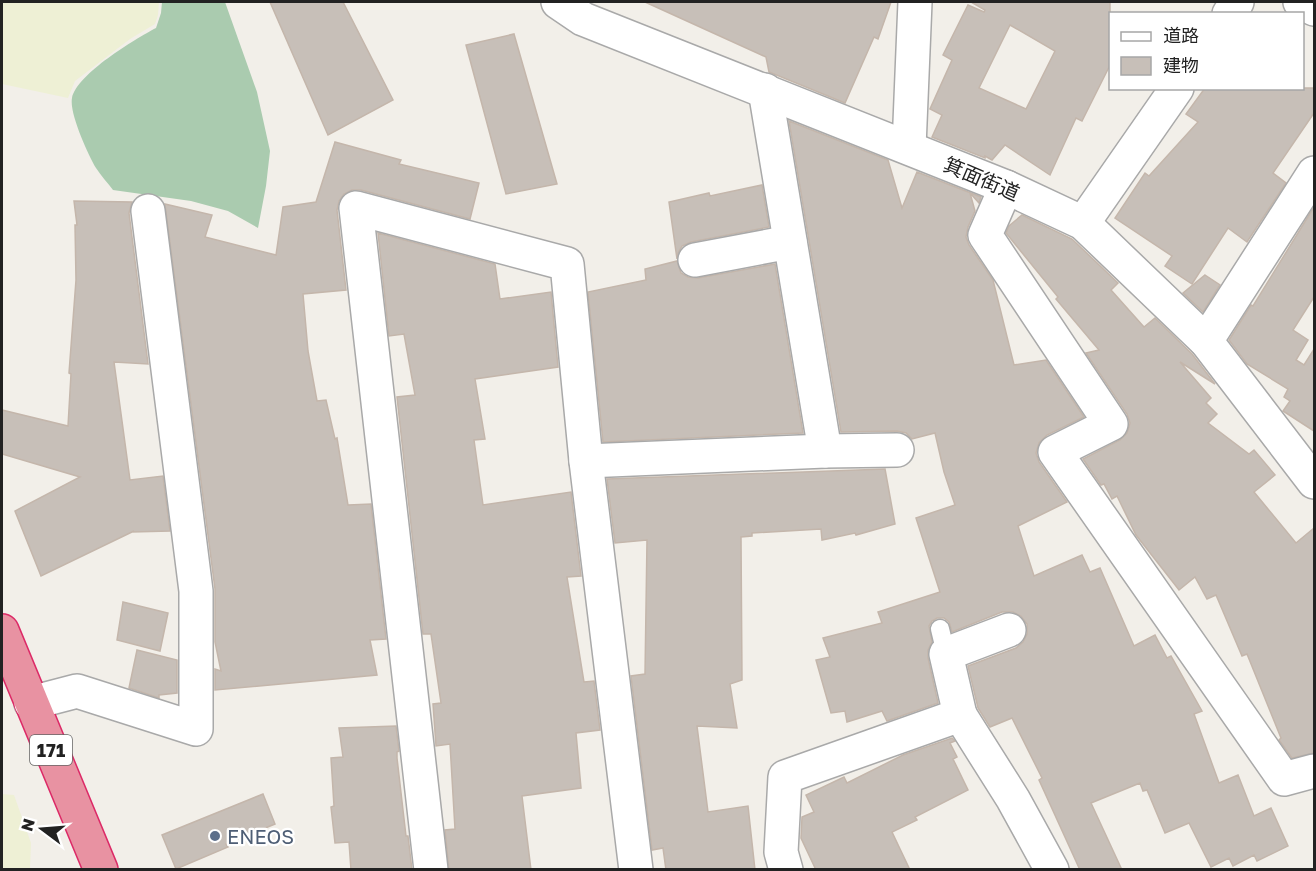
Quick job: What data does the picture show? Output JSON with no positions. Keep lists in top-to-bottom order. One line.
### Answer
{"streets":{"highway":["171"],"street":["箕面街道"]},"places":["ENEOS"],"legend":["道路","建物"],"north":"left"}
